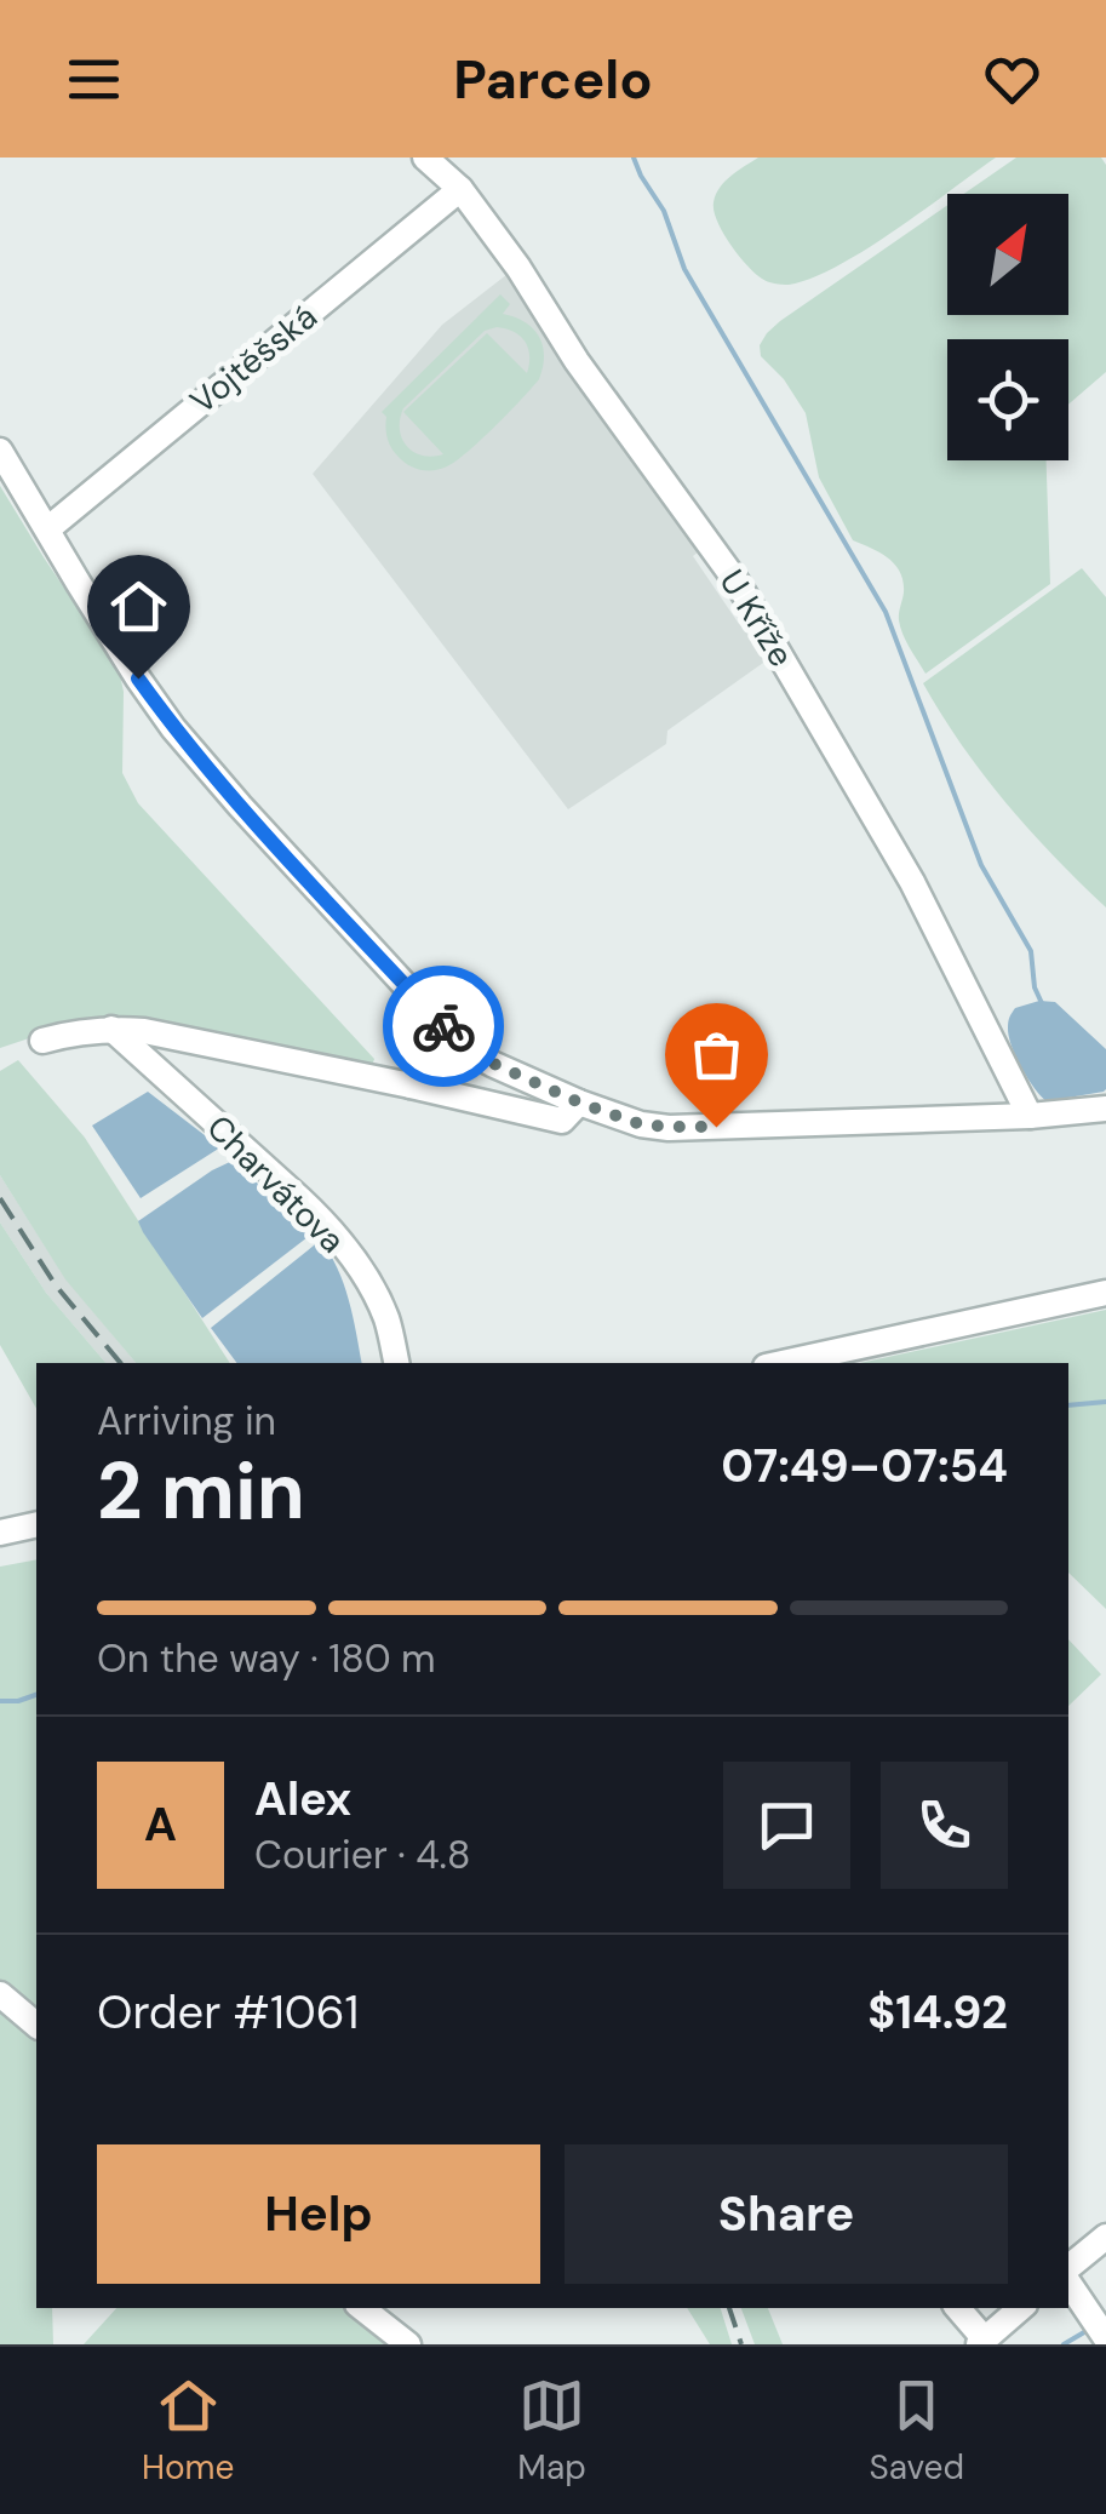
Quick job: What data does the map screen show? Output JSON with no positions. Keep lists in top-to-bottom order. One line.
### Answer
{"streets":{"street":["Vojtěšská","U Kříže","Charvátova"]},"crossings":[["Vojtěšská","U Kříže"]],"north":"top right","page":{"header":"Parcelo","heading":["2 min","Arriving in","07:49–07:54"],"panel":["Alex","Courier · 4.8","Order #1061","$14.92"],"bar":"On the way · 180 m","round":"A","buttons":["Help","Share"],"tabs":["Home","Map","Saved"]}}
